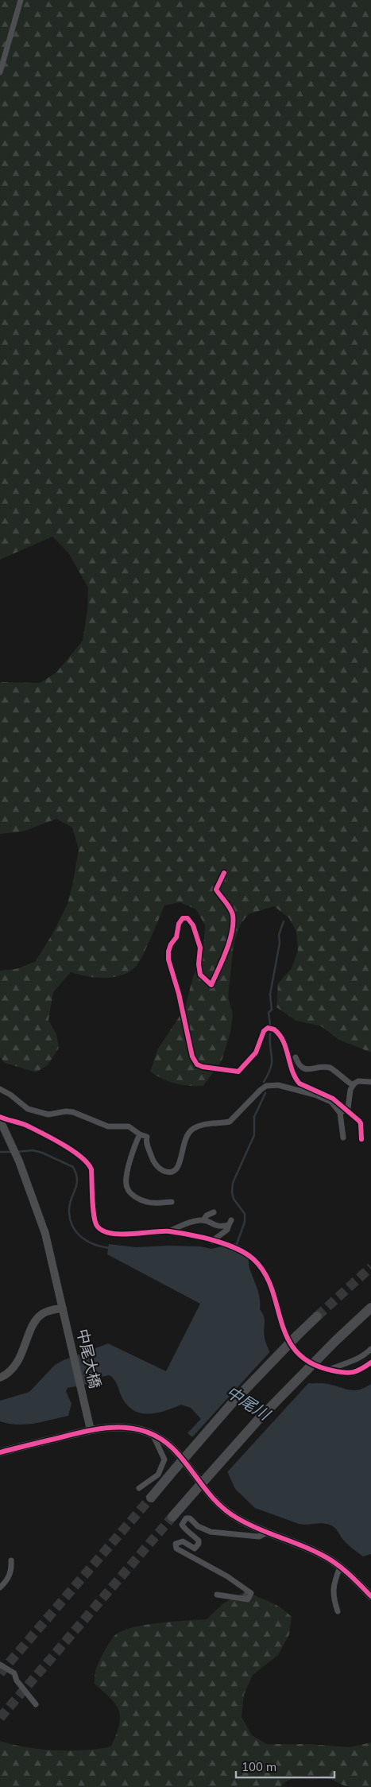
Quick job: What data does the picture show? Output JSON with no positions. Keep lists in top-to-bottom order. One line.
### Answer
{"streets":{"street":["中尾大橋"]},"water":["中尾川"],"scale_bar":"100 m"}
